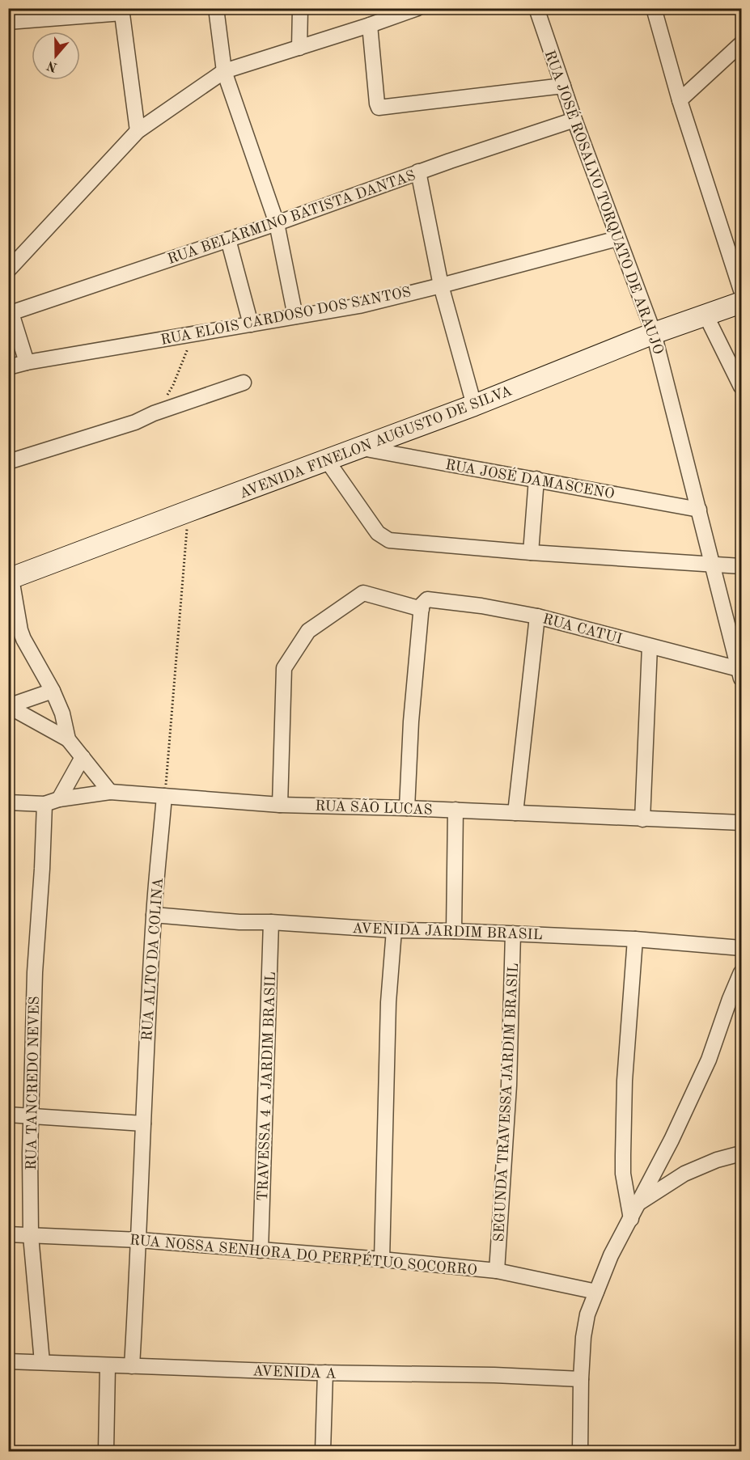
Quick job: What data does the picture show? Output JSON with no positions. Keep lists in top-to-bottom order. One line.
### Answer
{"streets":{"street":["RUA JOSÉ ROSALVO TORQUATO DE ARAUJO","RUA BELARMINO BATISTA DANTAS","RUA ELOIS CARDOSO DOS SANTOS","AVENIDA FINELON AUGUSTO DE SILVA","RUA JOSÉ DAMASCENO","RUA CATUI","RUA SÃO LUCAS","AVENIDA JARDIM BRASIL","RUA ALTO DA COLINA","RUA TANCREDO NEVES","TRAVESSA 4 A JARDIM BRASIL","SEGUNDA TRAVESSA JARDIM BRASIL","RUA NOSSA SENHORA DO PERPÉTUO SOCORRO","AVENIDA A"]},"crossings":[["RUA JOSÉ ROSALVO TORQUATO DE ARAUJO","RUA BELARMINO BATISTA DANTAS"],["RUA JOSÉ ROSALVO TORQUATO DE ARAUJO","RUA ELOIS CARDOSO DOS SANTOS"],["RUA JOSÉ ROSALVO TORQUATO DE ARAUJO","AVENIDA FINELON AUGUSTO DE SILVA"],["RUA JOSÉ ROSALVO TORQUATO DE ARAUJO","RUA JOSÉ DAMASCENO"],["RUA JOSÉ ROSALVO TORQUATO DE ARAUJO","RUA CATUI"],["AVENIDA FINELON AUGUSTO DE SILVA","RUA JOSÉ DAMASCENO"],["RUA CATUI","RUA SÃO LUCAS"],["RUA SÃO LUCAS","RUA ALTO DA COLINA"],["RUA SÃO LUCAS","RUA TANCREDO NEVES"],["AVENIDA JARDIM BRASIL","RUA ALTO DA COLINA"],["AVENIDA JARDIM BRASIL","TRAVESSA 4 A JARDIM BRASIL"],["AVENIDA JARDIM BRASIL","SEGUNDA TRAVESSA JARDIM BRASIL"],["RUA ALTO DA COLINA","RUA NOSSA SENHORA DO PERPÉTUO SOCORRO"],["RUA ALTO DA COLINA","AVENIDA A"],["RUA TANCREDO NEVES","RUA NOSSA SENHORA DO PERPÉTUO SOCORRO"],["RUA TANCREDO NEVES","AVENIDA A"],["TRAVESSA 4 A JARDIM BRASIL","RUA NOSSA SENHORA DO PERPÉTUO SOCORRO"],["SEGUNDA TRAVESSA JARDIM BRASIL","RUA NOSSA SENHORA DO PERPÉTUO SOCORRO"]],"north":"bottom"}
